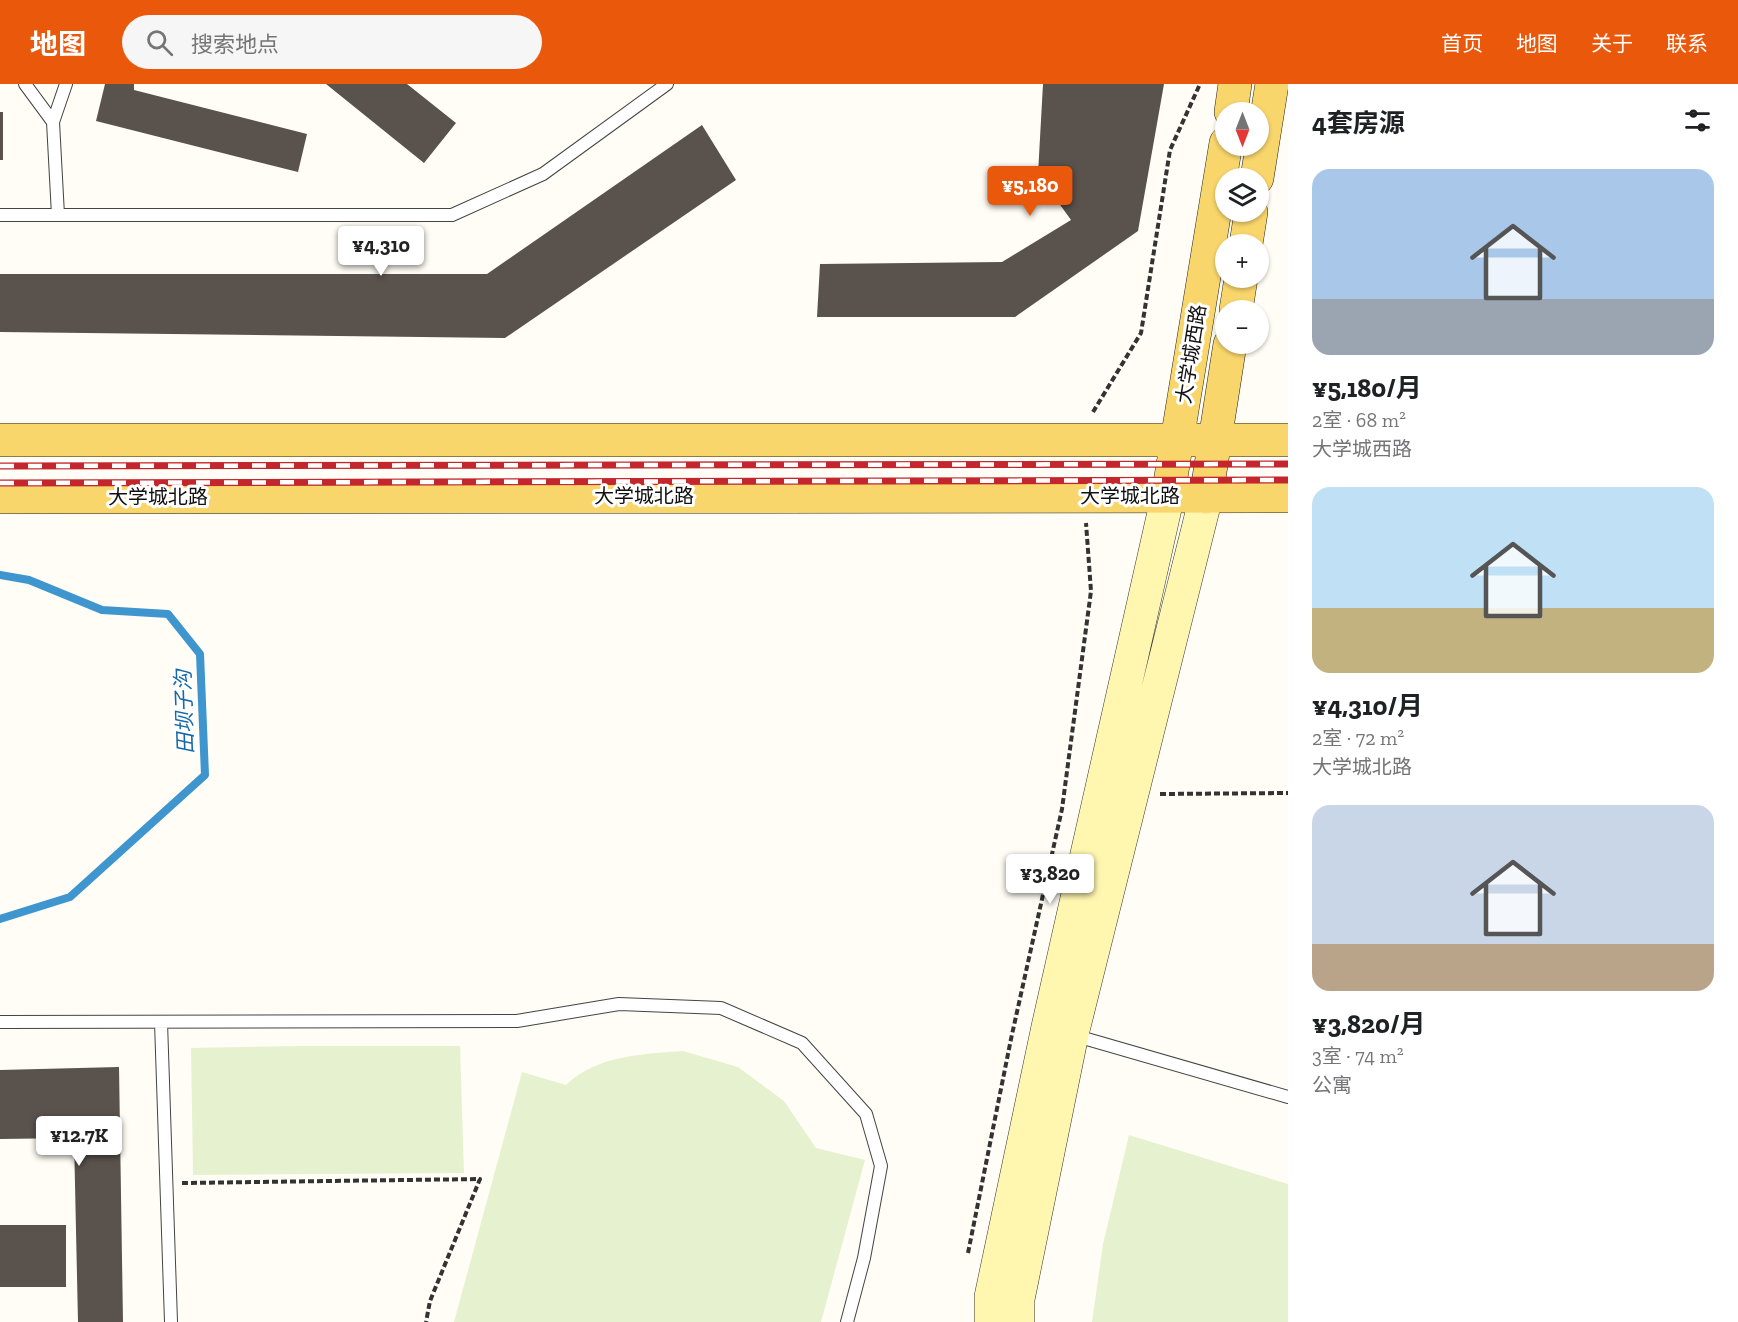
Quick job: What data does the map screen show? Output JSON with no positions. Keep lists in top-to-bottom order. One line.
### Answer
{"streets":{"main road":["大学城西路","大学城北路"]},"crossings":[["大学城西路","大学城北路"]],"water":["田坝子沟"],"north":"bottom","page":{"header":"地图","search":"搜索地点","nav":["首页","地图","关于","联系"],"heading":"4套房源","map_buttons":["+","−"],"list":[{"name":"¥5,180/月","note":"2室 · 68 m² · 大学城西路"},{"name":"¥4,310/月","note":"2室 · 72 m² · 大学城北路"},{"name":"¥3,820/月","note":"3室 · 74 m² · 公寓"}],"price":["¥5,180","¥4,310","¥3,820","¥12.7K"]}}
